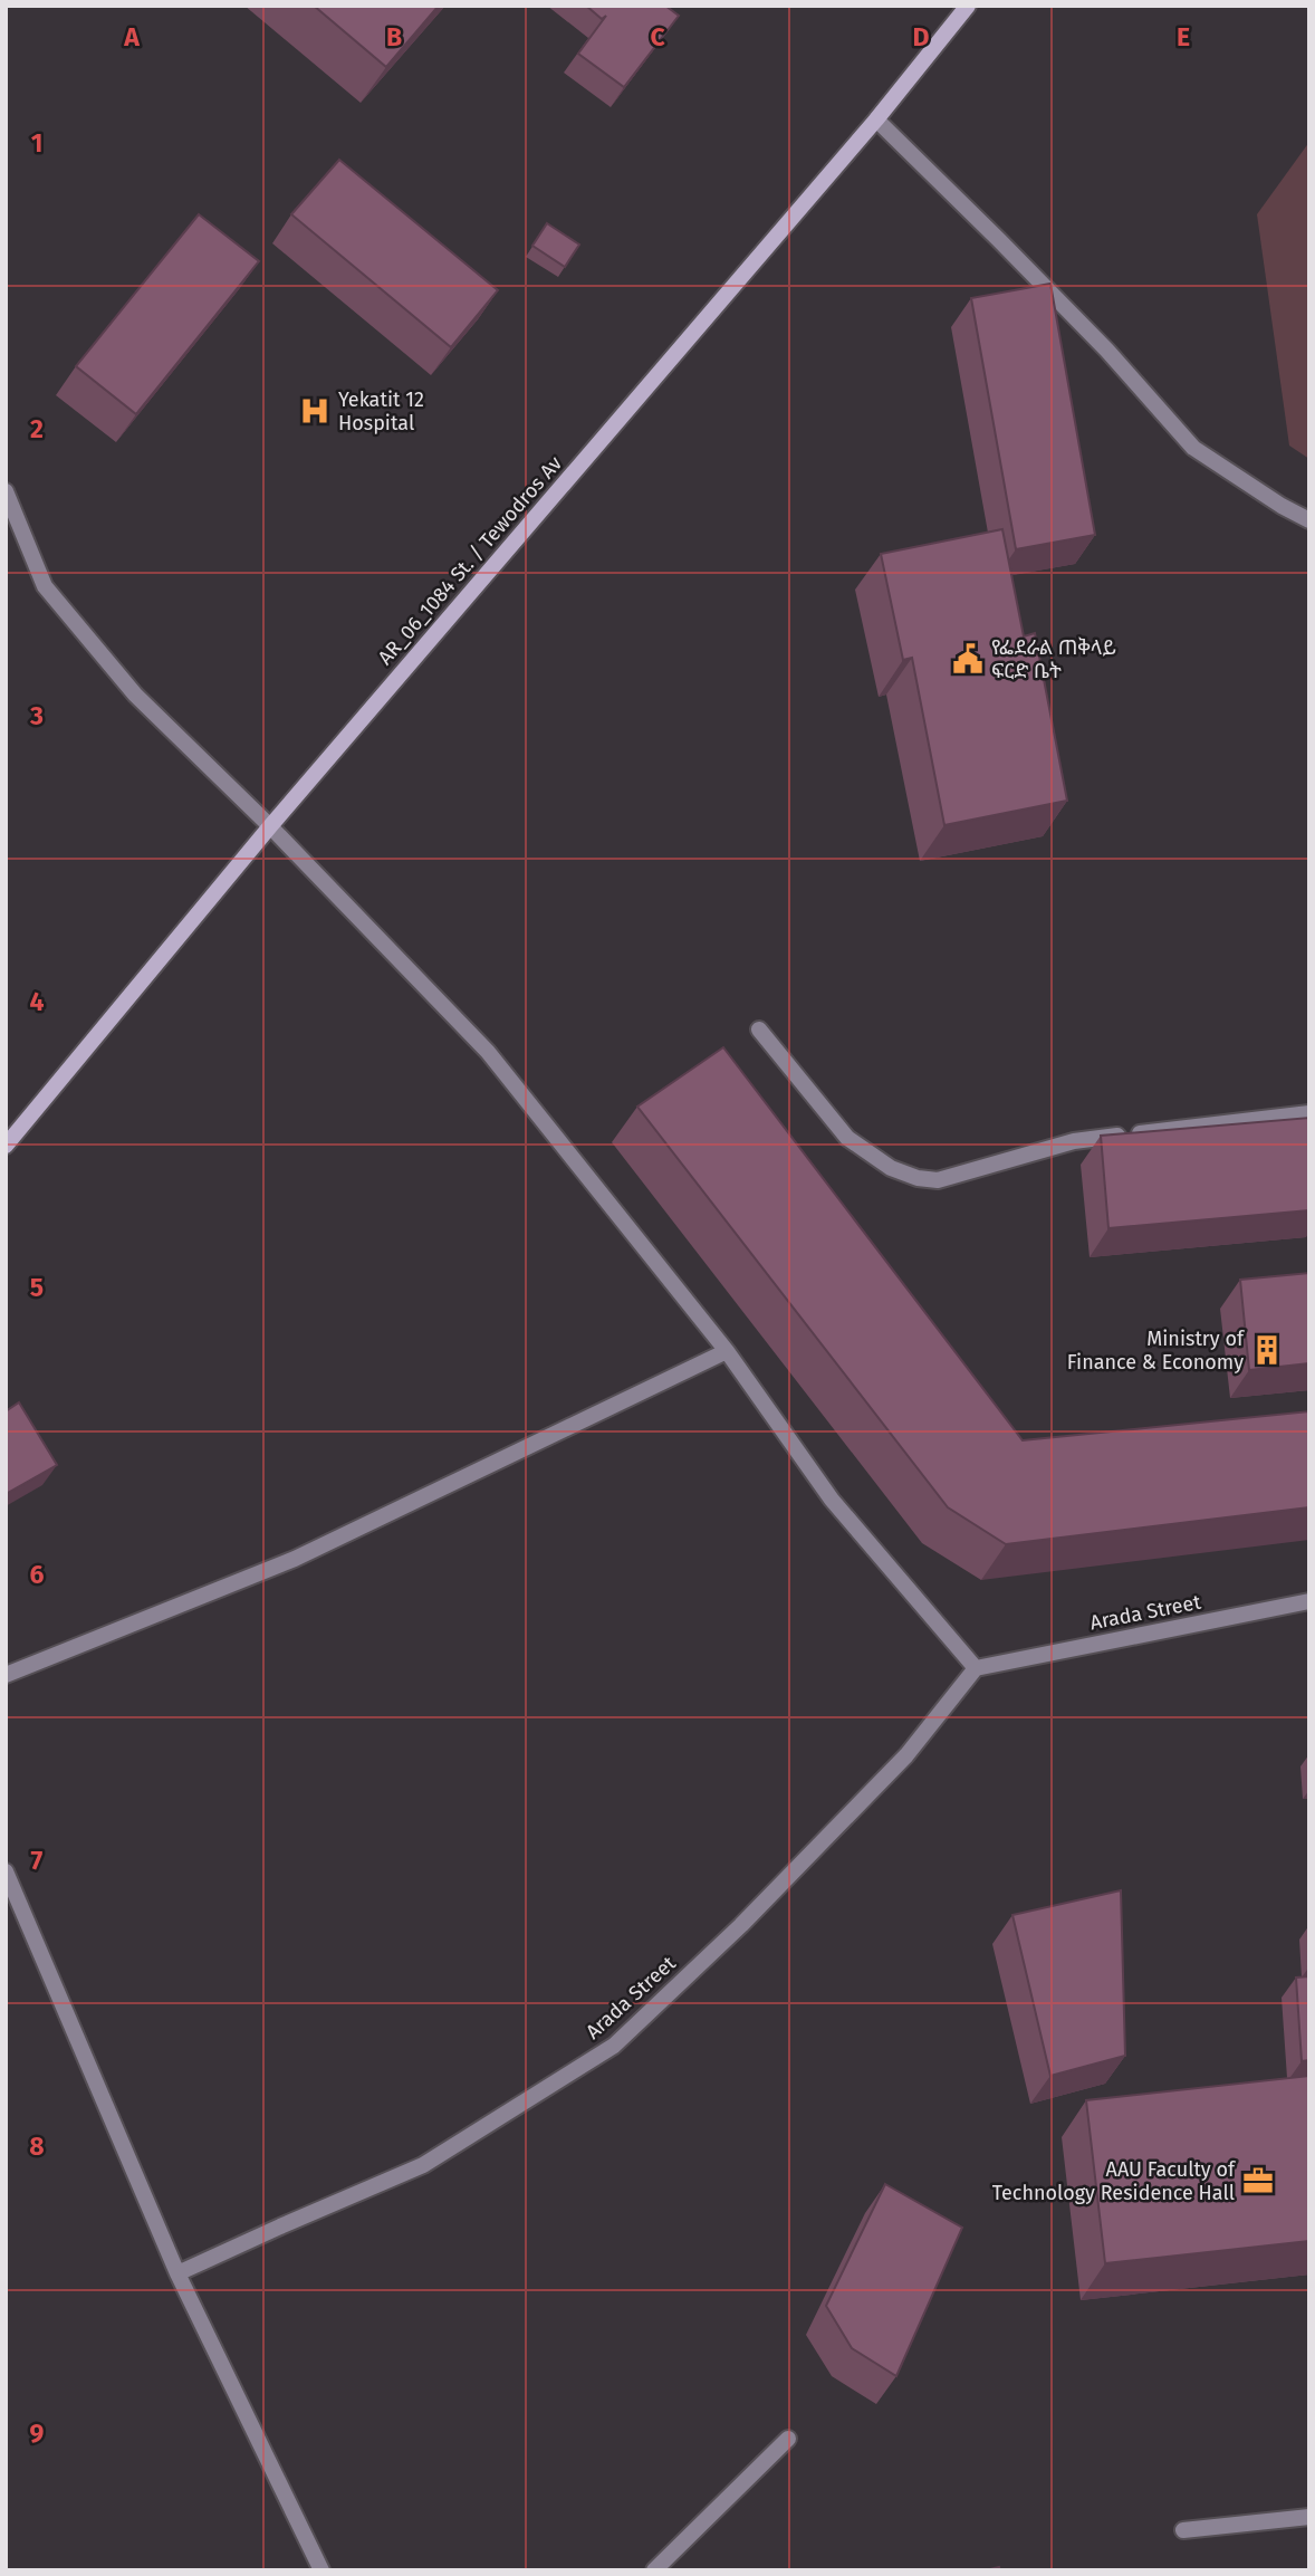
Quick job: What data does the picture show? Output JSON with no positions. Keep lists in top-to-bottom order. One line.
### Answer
{"streets":{"street":["AR_06_1084 St. / Tewodros Av","Arada Street"]},"places":{"hospital":["Yekatit 12 Hospital"],"public building":["የፌደራል ጠቅላይ ፍርድ ቤት"],"building":["Ministry of Finance & Economy"],"office":["AAU Faculty of Technology Residence Hall"]},"grid":{"columns":["A","B","C","D","E"],"rows":["1","2","3","4","5","6","7","8","9"]}}
